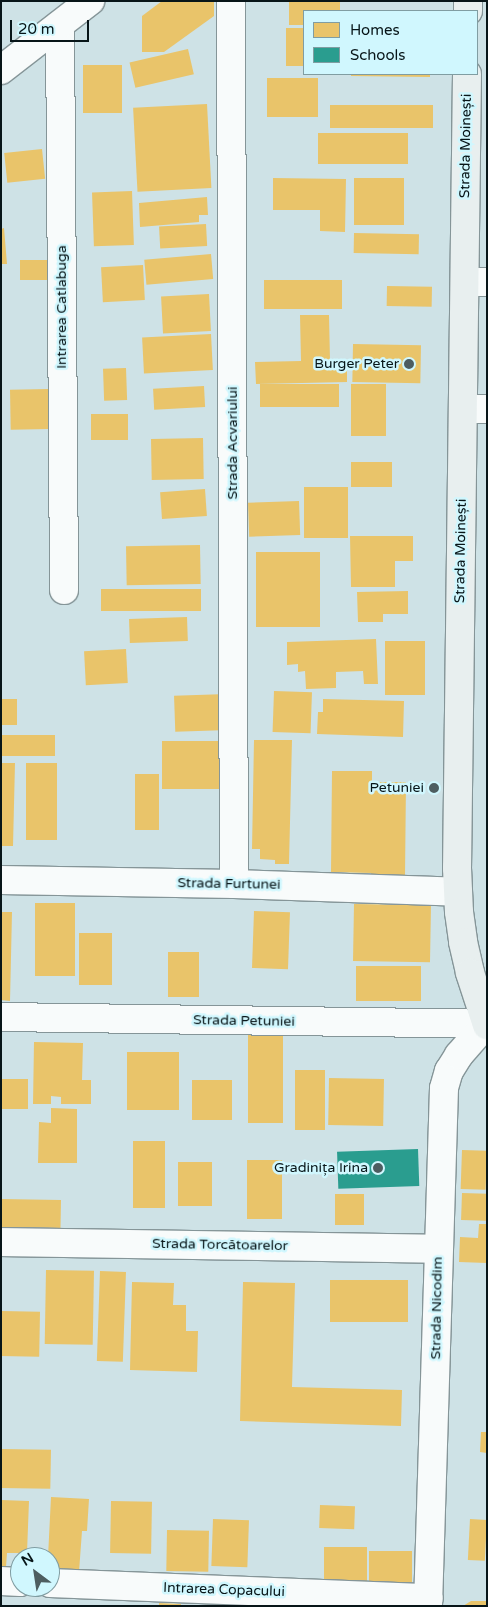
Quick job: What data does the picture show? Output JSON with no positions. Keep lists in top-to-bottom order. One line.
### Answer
{"streets":{"main road":["Strada Moinești"],"street":["Intrarea Catlabuga","Strada Acvariului","Strada Furtunei","Strada Petuniei","Strada Torcătoarelor","Strada Nicodim","Intrarea Copacului"]},"crossings":[["Strada Moinești","Strada Furtunei"],["Strada Moinești","Strada Petuniei"],["Strada Moinești","Strada Nicodim"],["Strada Acvariului","Strada Furtunei"],["Strada Petuniei","Strada Nicodim"],["Strada Torcătoarelor","Strada Nicodim"],["Strada Nicodim","Intrarea Copacului"]],"places":["Burger Peter","Petuniei","Gradinița Irina"],"legend":["Homes","Schools"],"scale_bar":"20 m","north":"top left"}
